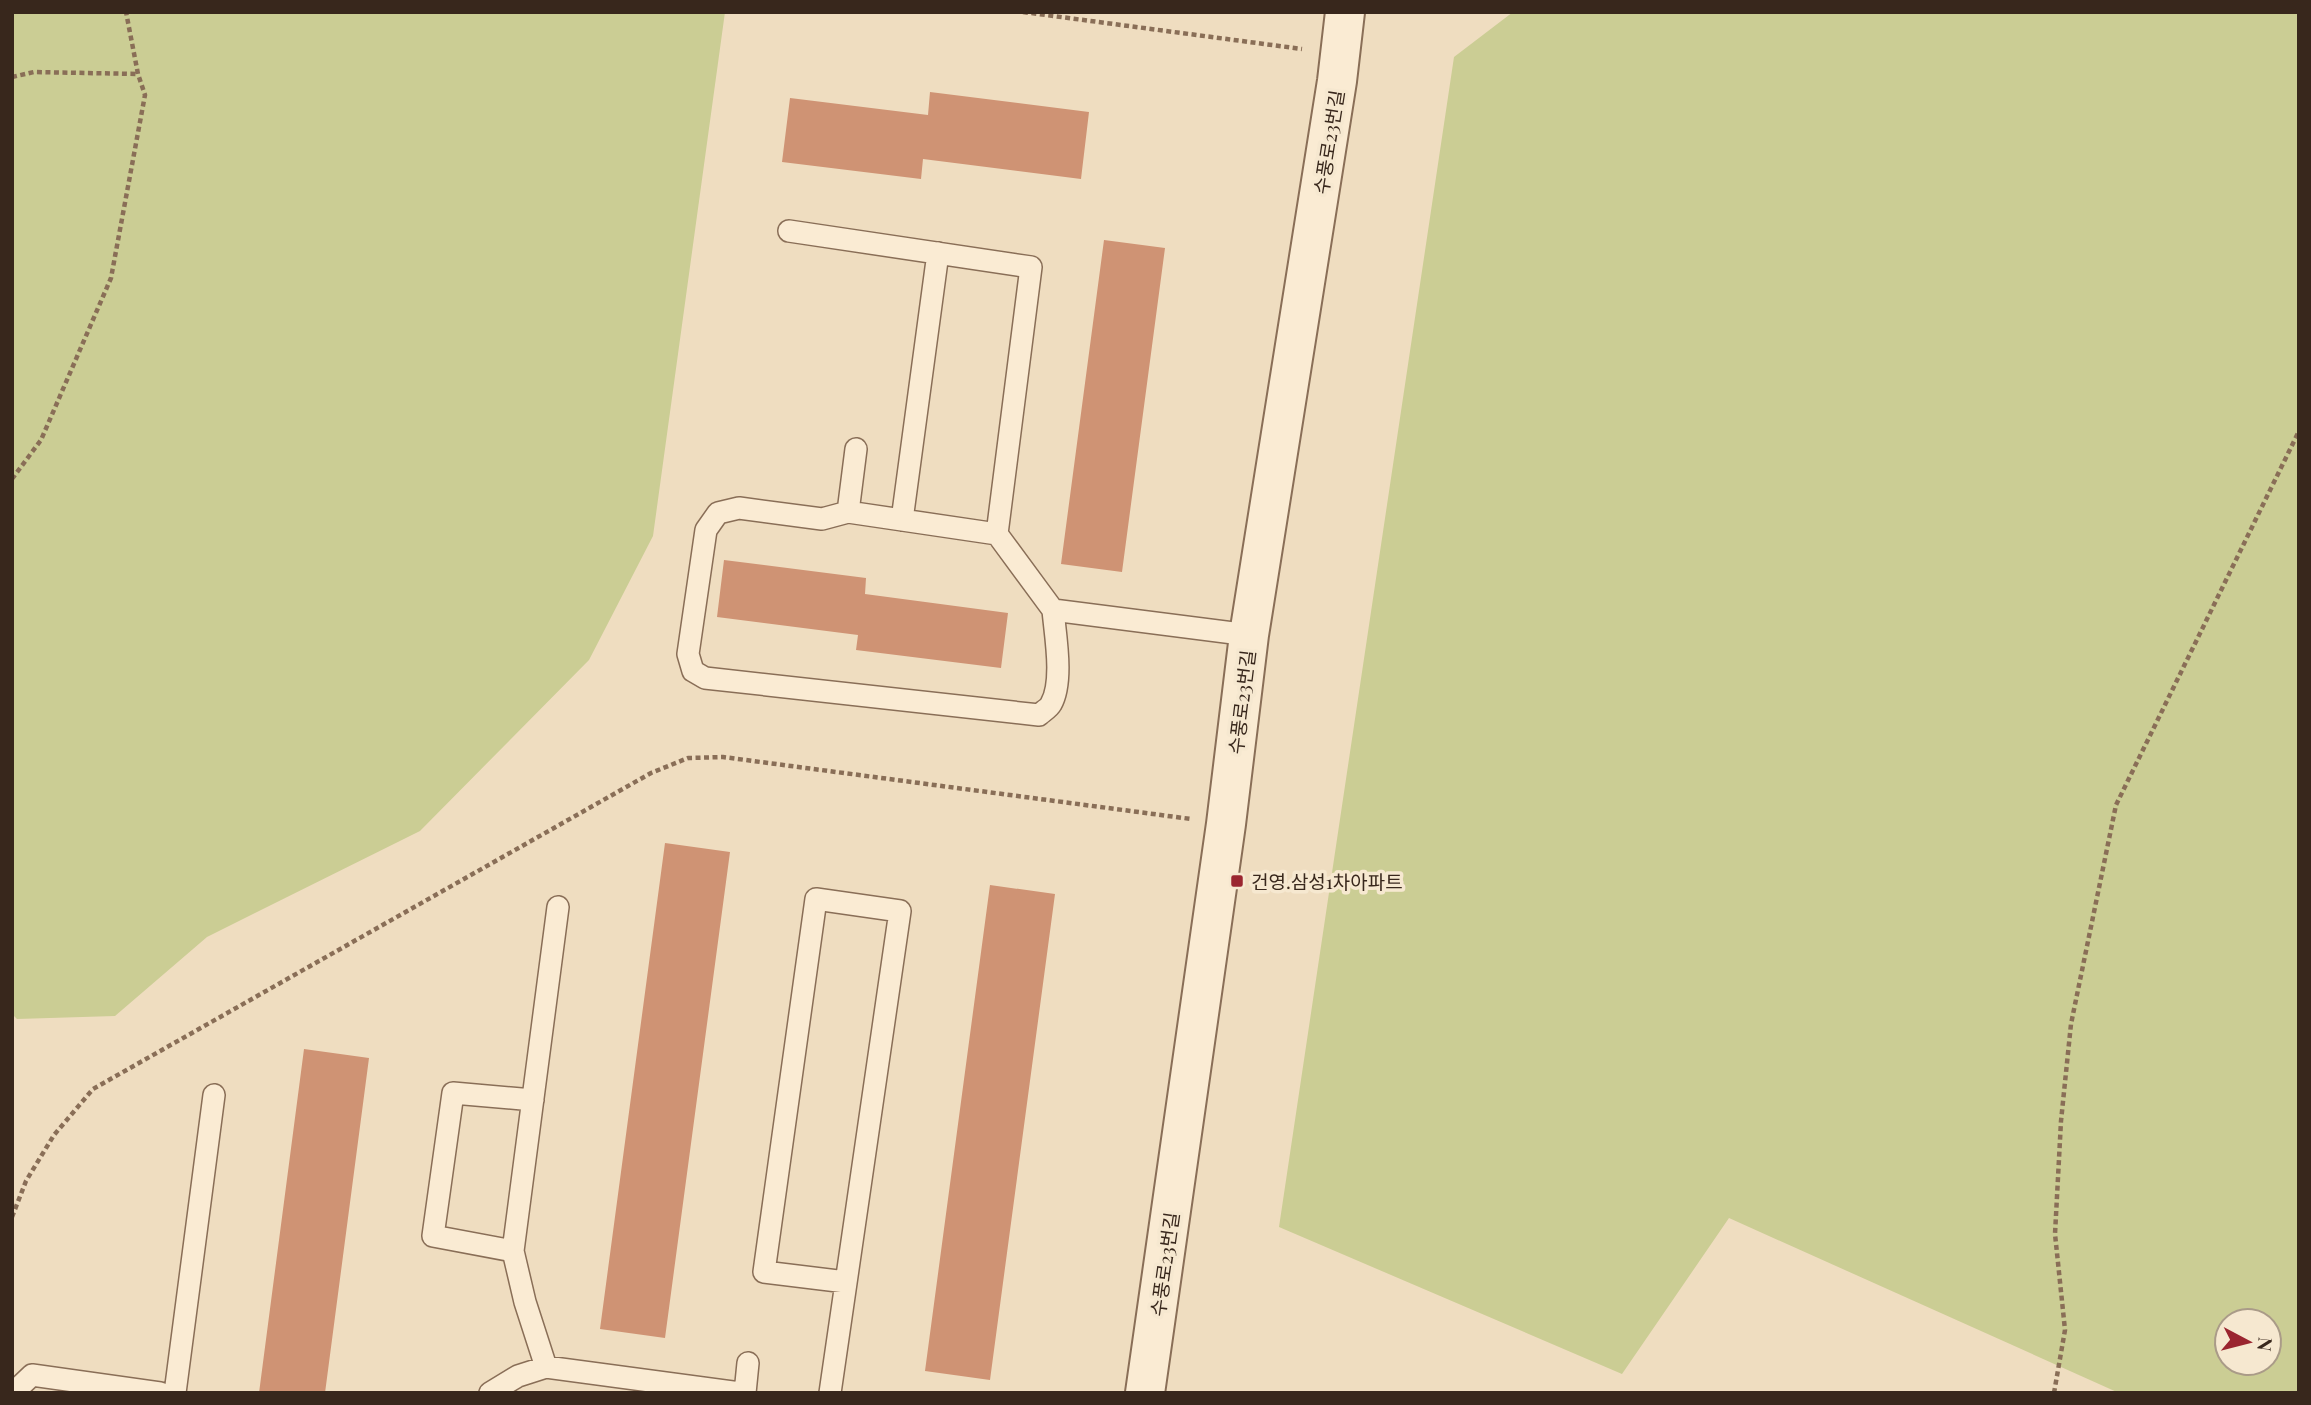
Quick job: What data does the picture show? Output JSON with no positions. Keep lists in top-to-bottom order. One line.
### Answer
{"streets":{"street":["수풍로23번길"]},"places":{"transit":["건영.삼성1차아파트"]},"north":"right"}
